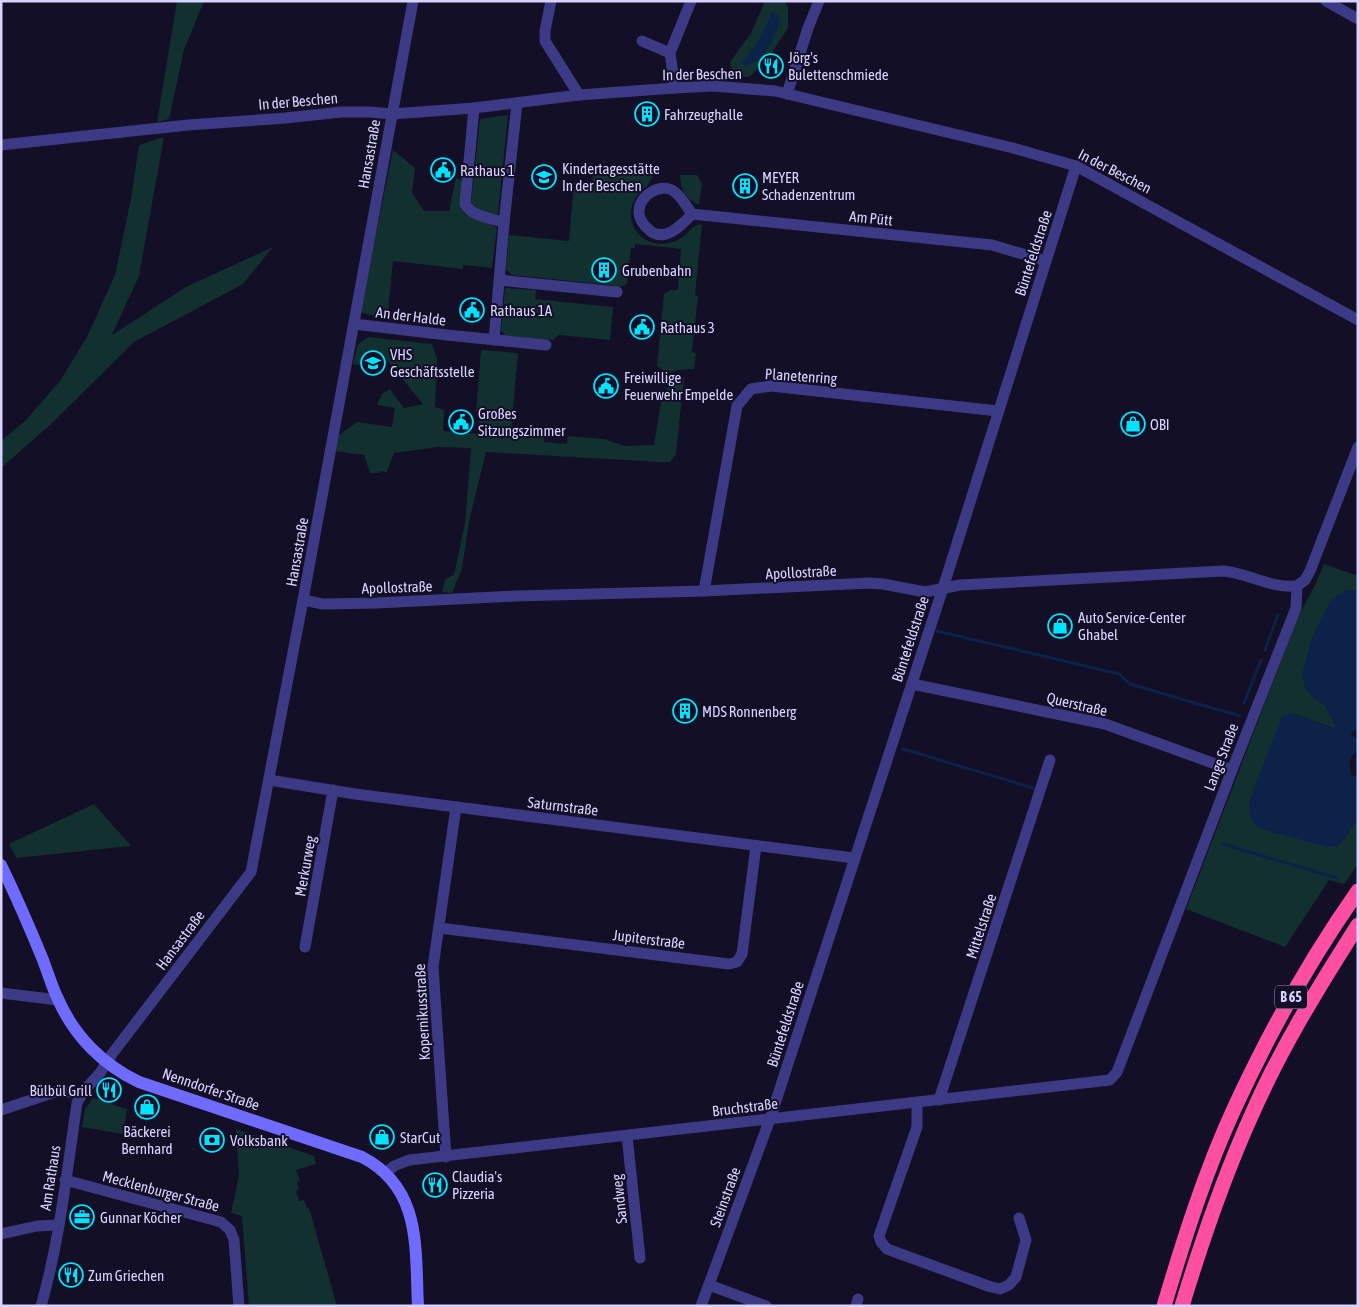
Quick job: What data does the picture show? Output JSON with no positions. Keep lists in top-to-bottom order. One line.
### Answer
{"streets":{"highway":["B 65"],"street":["In der Beschen","Hansastraße","Am Pütt","Büntefeldstraße","An der Halde","Planetenring","Apollostraße","Querstraße","Lange Straße","Saturnstraße","Merkurweg","Mittelstraße","Jupiterstraße","Kopernikusstraße","Nenndorfer Straße","Bruchstraße","Am Rathaus","Mecklenburger Straße","Steinstraße","Sandweg"]},"crossings":[["In der Beschen","Hansastraße"],["In der Beschen","Büntefeldstraße"],["Hansastraße","An der Halde"],["Hansastraße","Apollostraße"],["Hansastraße","Saturnstraße"],["Hansastraße","Nenndorfer Straße"],["Hansastraße","Am Rathaus"],["Am Pütt","Büntefeldstraße"],["Büntefeldstraße","Planetenring"],["Büntefeldstraße","Apollostraße"],["Büntefeldstraße","Querstraße"],["Büntefeldstraße","Saturnstraße"],["Büntefeldstraße","Bruchstraße"],["Büntefeldstraße","Steinstraße"],["Planetenring","Apollostraße"],["Apollostraße","Lange Straße"],["Querstraße","Lange Straße"],["Lange Straße","Bruchstraße"],["Saturnstraße","Merkurweg"],["Saturnstraße","Jupiterstraße"],["Saturnstraße","Kopernikusstraße"],["Mittelstraße","Bruchstraße"],["Jupiterstraße","Kopernikusstraße"],["Kopernikusstraße","Bruchstraße"],["Nenndorfer Straße","Bruchstraße"],["Nenndorfer Straße","Am Rathaus"],["Bruchstraße","Steinstraße"],["Bruchstraße","Sandweg"],["Am Rathaus","Mecklenburger Straße"]],"places":{"restaurant":["Jörg's Bulettenschmiede","Bülbül Grill","Claudia's Pizzeria","Zum Griechen"],"building":["Fahrzeughalle","MEYER Schadenzentrum","Grubenbahn","MDS Ronnenberg"],"public building":["Rathaus 1","Rathaus 1A","Rathaus 3","Freiwillige Feuerwehr Empelde","Großes Sitzungszimmer"],"school or university":["Kindertagesstätte In der Beschen","VHS Geschäftsstelle"],"shop":["OBI","Auto Service-Center Ghabel","Bäckerei Bernhard","StarCut"],"bank":["Volksbank"],"office":["Gunnar Köcher"]}}
